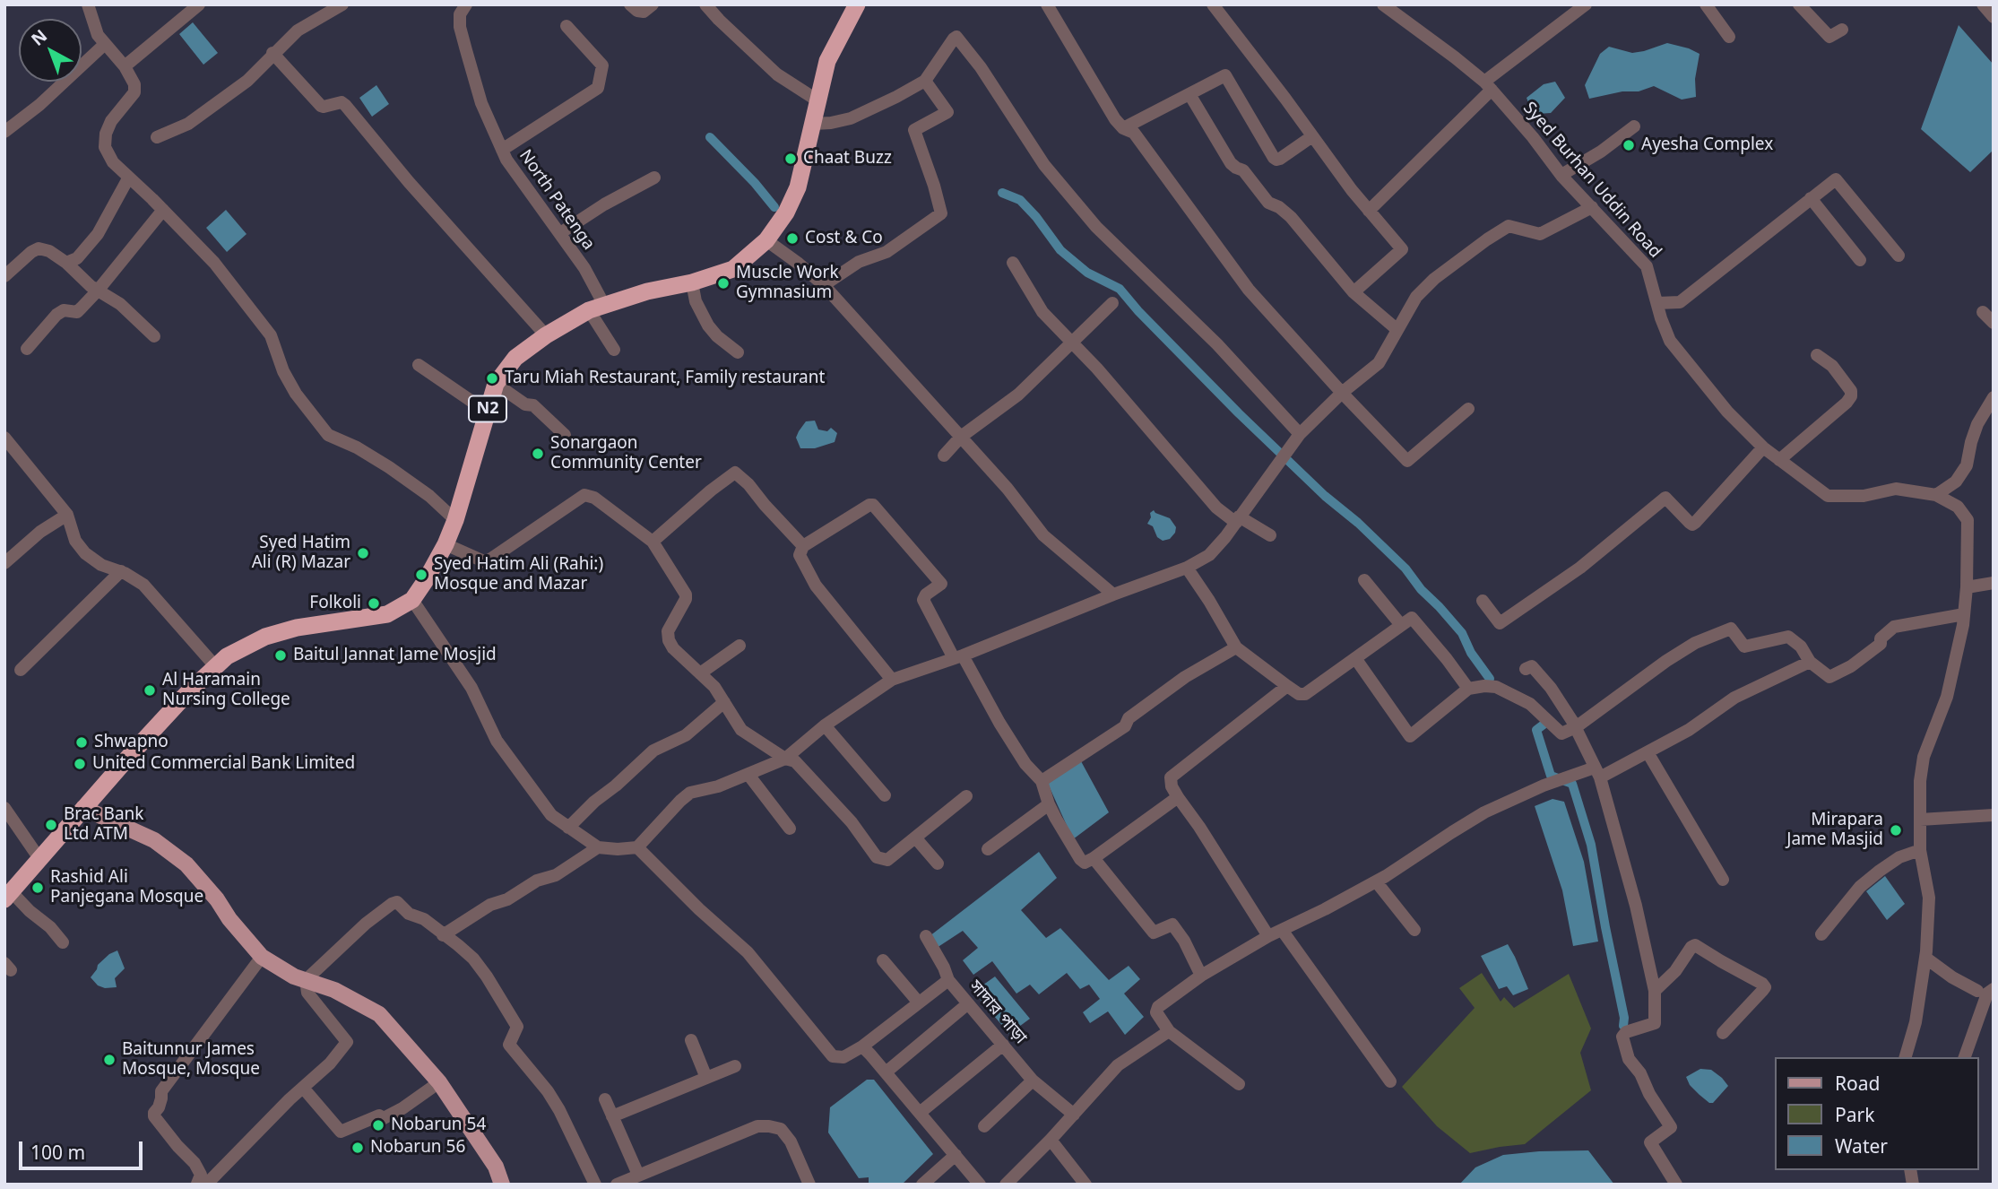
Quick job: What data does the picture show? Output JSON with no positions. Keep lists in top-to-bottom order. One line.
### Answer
{"streets":{"highway":["N2"],"street":["Syed Burhan Uddin Road","North Patenga","সাদার পাড়া"]},"crossings":[["North Patenga","N2"]],"places":["Ayesha Complex","Chaat Buzz","Cost & Co","Muscle Work Gymnasium","Taru Miah Restaurant, Family restaurant","Sonargaon Community Center","Syed Hatim Ali (R) Mazar","Syed Hatim Ali (Rahi:) Mosque and Mazar","Folkoli","Baitul Jannat Jame Mosjid","Al Haramain Nursing College","Shwapno","United Commercial Bank Limited","Brac Bank Ltd ATM","Mirapara Jame Masjid","Rashid Ali Panjegana Mosque","Baitunnur James Mosque, Mosque","Nobarun 54","Nobarun 56"],"legend":["Road","Park","Water"],"scale_bar":"100 m","north":"top left"}
